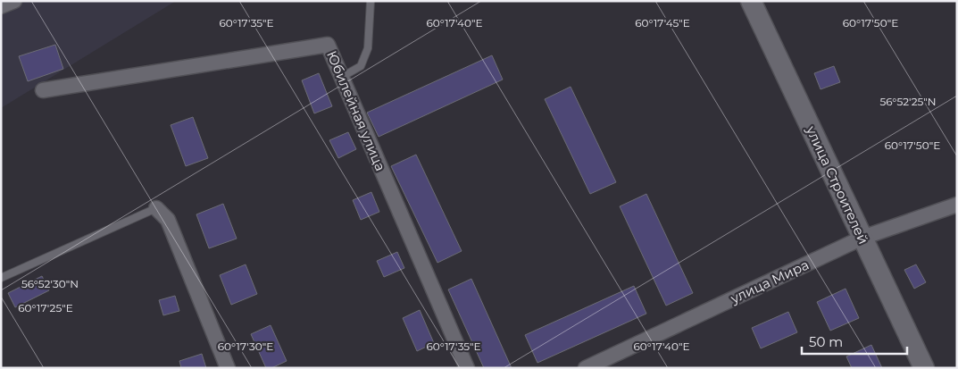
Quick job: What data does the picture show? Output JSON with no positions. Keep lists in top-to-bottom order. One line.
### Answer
{"streets":{"street":["Юбилейная улица","улица Строителей","улица Мира"]},"crossings":[["улица Строителей","улица Мира"]],"scale_bar":"50 m","coordinates":["60°17'35\"E","60°17'40\"E","60°17'45\"E","60°17'50\"E","56°52'25\"N","56°52'30\"N","60°17'25\"E","60°17'30\"E"]}
